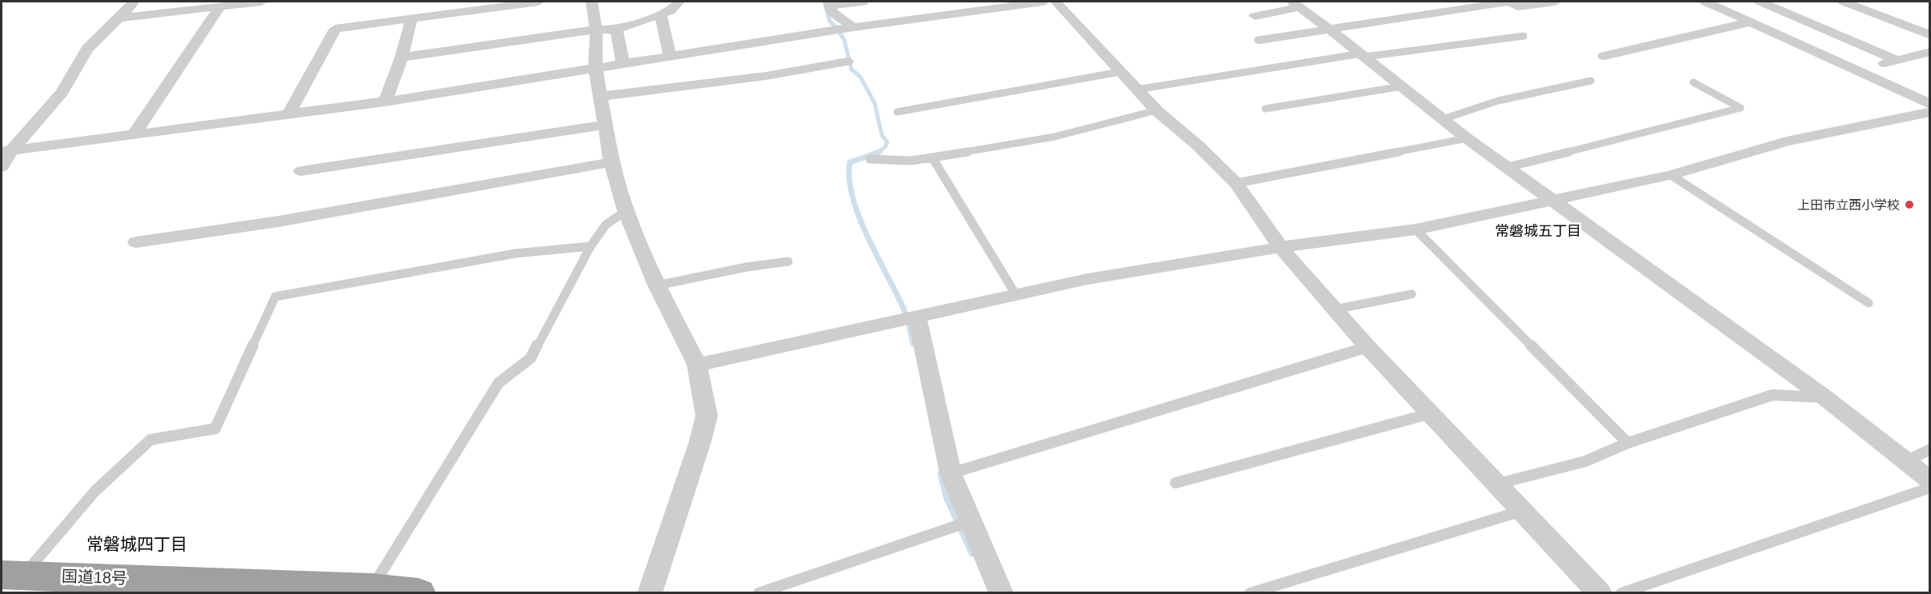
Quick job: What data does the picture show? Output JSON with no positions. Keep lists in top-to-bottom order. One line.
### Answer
{"streets":{"highway":["国道18号"]},"districts":["常磐城五丁目","常磐城四丁目"],"places":["上田市立西小学校"]}
